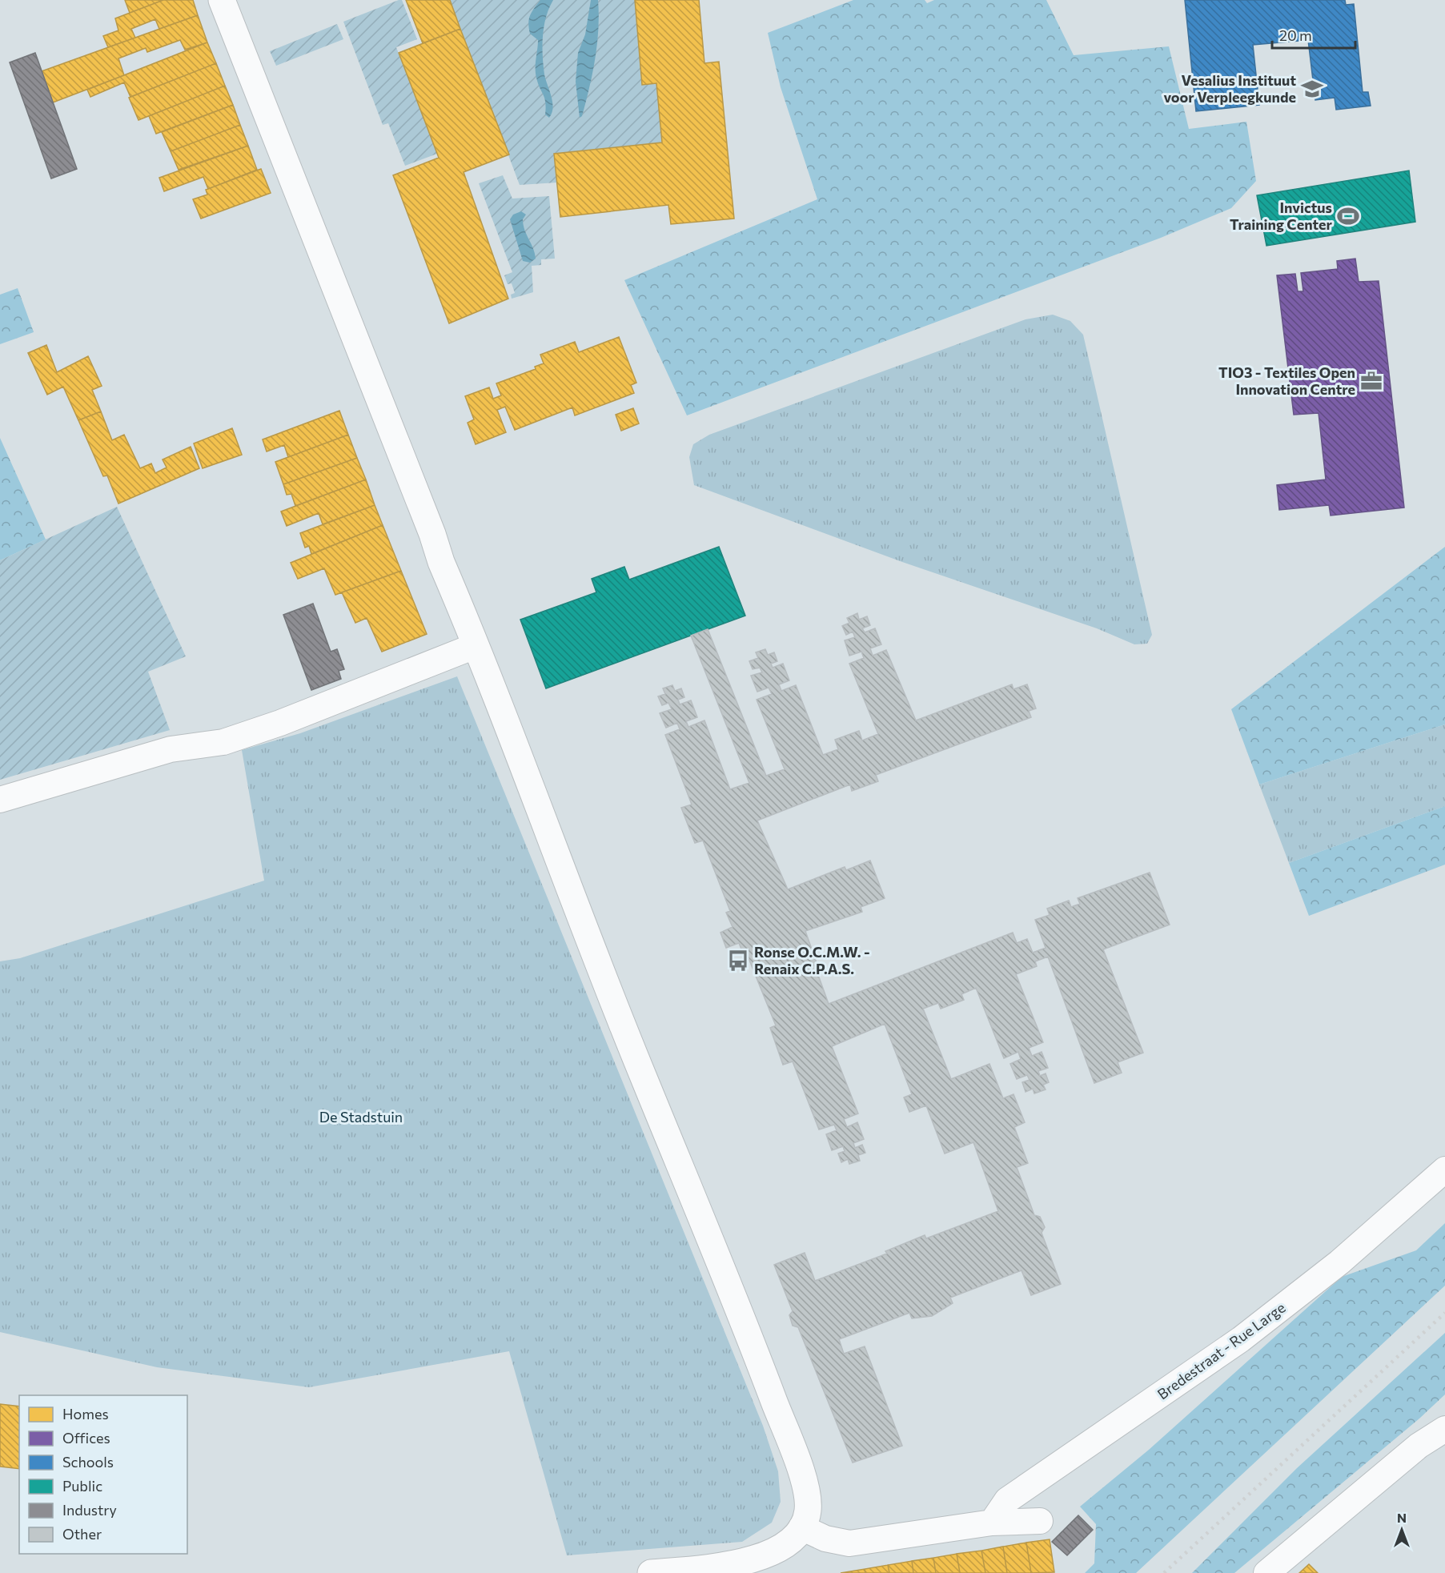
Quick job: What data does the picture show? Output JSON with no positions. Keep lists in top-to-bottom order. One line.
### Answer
{"streets":{"street":["Bredestraat - Rue Large"]},"parks":["De Stadstuin"],"places":{"school or university":["Vesalius Instituut voor Verpleegkunde"],"sports":["Invictus Training Center"],"office":["TIO3 - Textiles Open Innovation Centre"],"bus stop":["Ronse O.C.M.W. - Renaix C.P.A.S."]},"legend":["Homes","Offices","Schools","Public","Industry","Other"],"scale_bar":"20 m","north":"top"}
